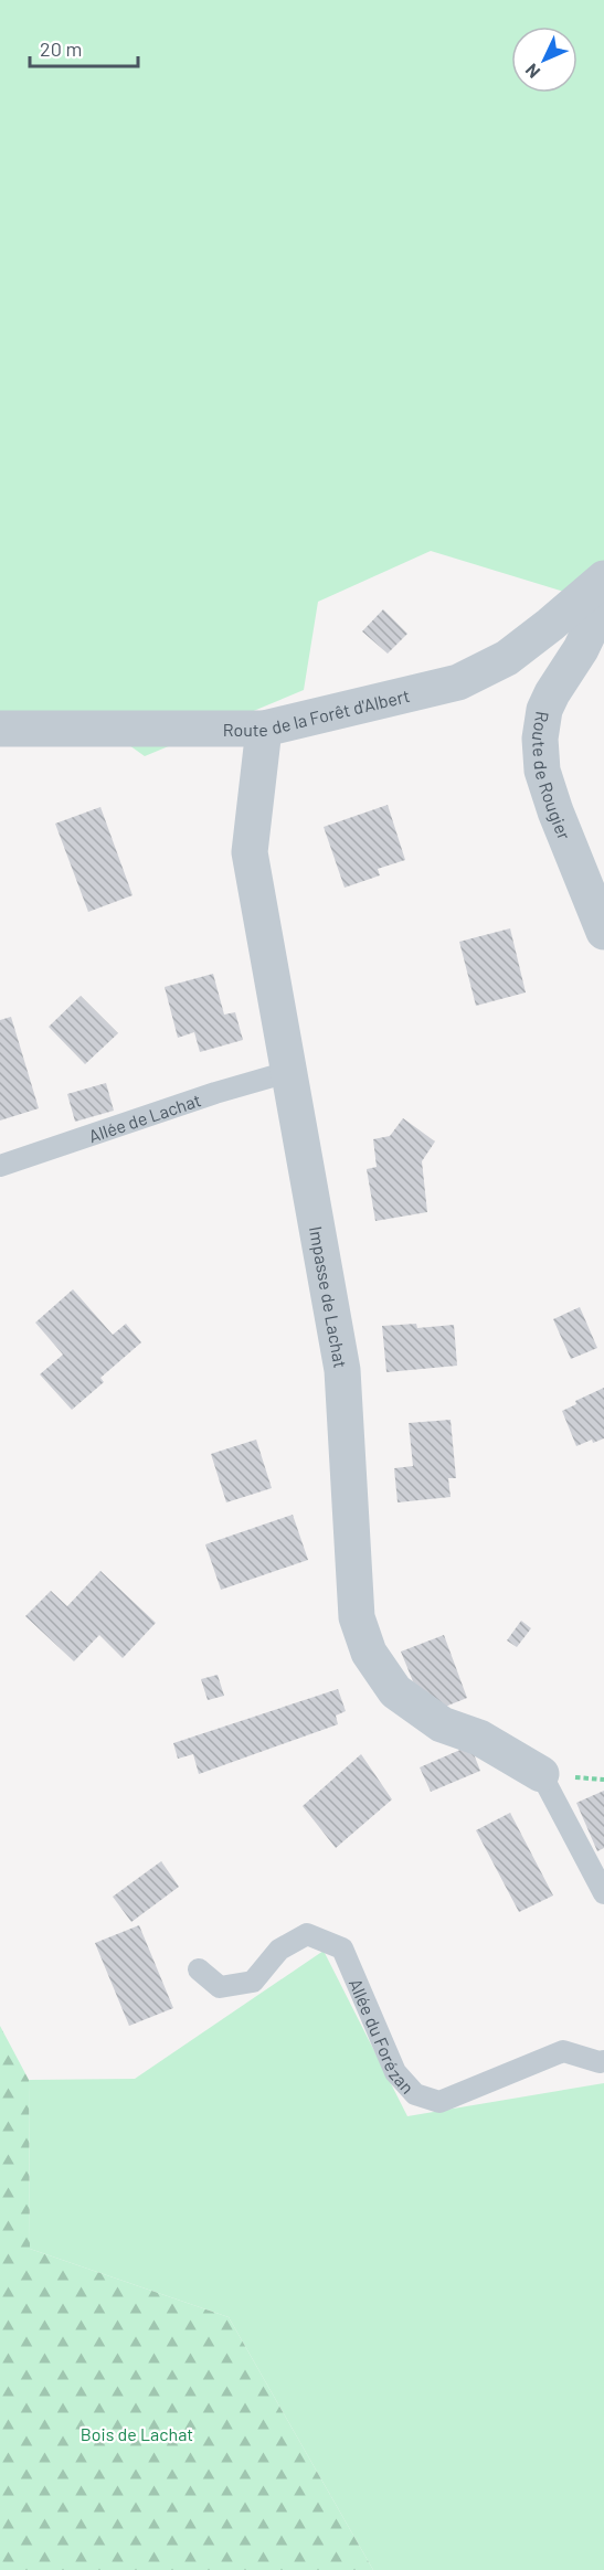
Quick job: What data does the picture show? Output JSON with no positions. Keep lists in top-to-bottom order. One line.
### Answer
{"streets":{"street":["Route de la Forêt d'Albert","Route de Rougier","Impasse de Lachat"],"lane":["Allée de Lachat","Allée du Forézan"]},"crossings":[["Route de la Forêt d'Albert","Route de Rougier"],["Route de la Forêt d'Albert","Impasse de Lachat"],["Allée de Lachat","Impasse de Lachat"]],"parks":["Bois de Lachat"],"scale_bar":"20 m","north":"bottom left"}
